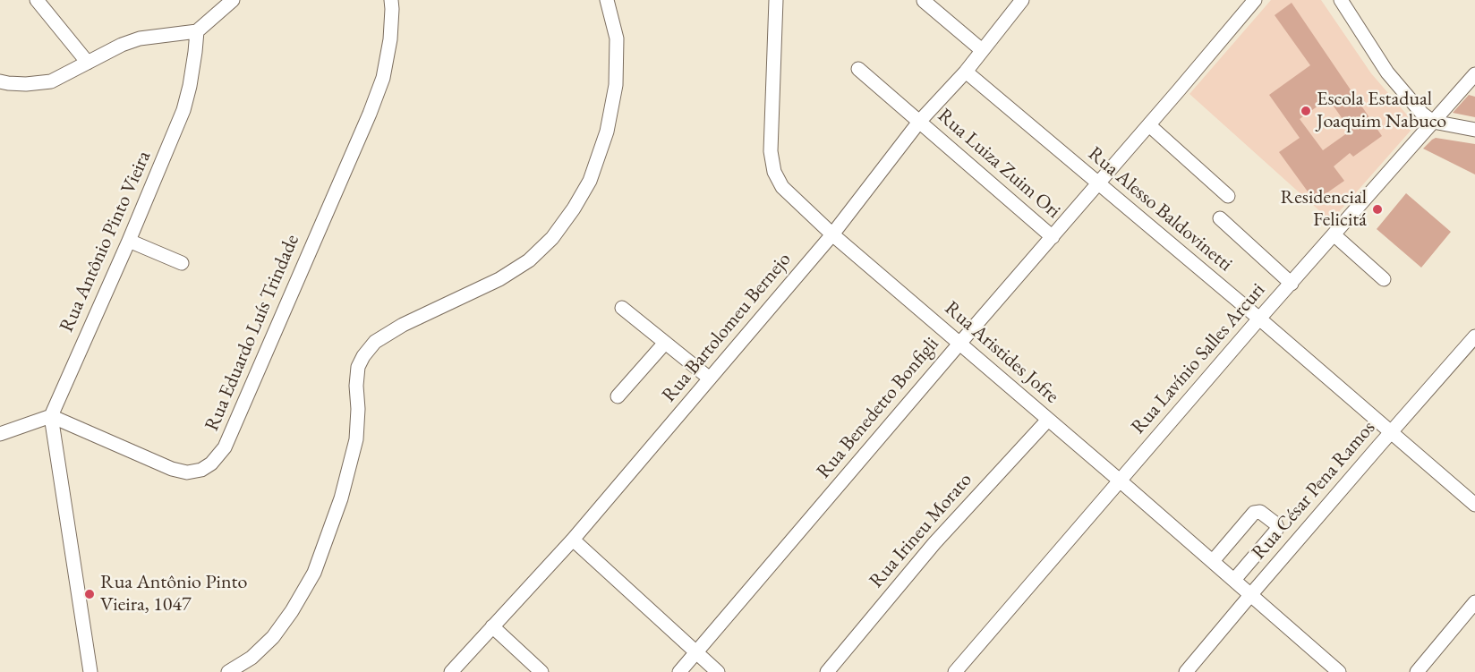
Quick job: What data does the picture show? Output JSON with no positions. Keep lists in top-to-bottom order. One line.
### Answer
{"streets":{"street":["Rua Luiza Zuim Ori","Rua Alesso Baldovinetti","Rua Antônio Pinto Vieira","Rua Bartolomeu Bernejo","Rua Eduardo Luís Trindade","Rua Aristides Jofre","Rua Lavínio Salles Arcuri","Rua Benedetto Bonfigli","Rua César Pena Ramos","Rua Irineu Morato"]},"crossings":[["Rua Luiza Zuim Ori","Rua Bartolomeu Bernejo"],["Rua Luiza Zuim Ori","Rua Benedetto Bonfigli"],["Rua Alesso Baldovinetti","Rua Bartolomeu Bernejo"],["Rua Alesso Baldovinetti","Rua Lavínio Salles Arcuri"],["Rua Alesso Baldovinetti","Rua Benedetto Bonfigli"],["Rua Alesso Baldovinetti","Rua César Pena Ramos"],["Rua Antônio Pinto Vieira","Rua Eduardo Luís Trindade"],["Rua Bartolomeu Bernejo","Rua Aristides Jofre"],["Rua Aristides Jofre","Rua Lavínio Salles Arcuri"],["Rua Aristides Jofre","Rua Benedetto Bonfigli"],["Rua Aristides Jofre","Rua César Pena Ramos"],["Rua Aristides Jofre","Rua Irineu Morato"]],"places":["Escola Estadual Joaquim Nabuco","Residencial Felicitá","Rua Antônio Pinto Vieira, 1047"]}
